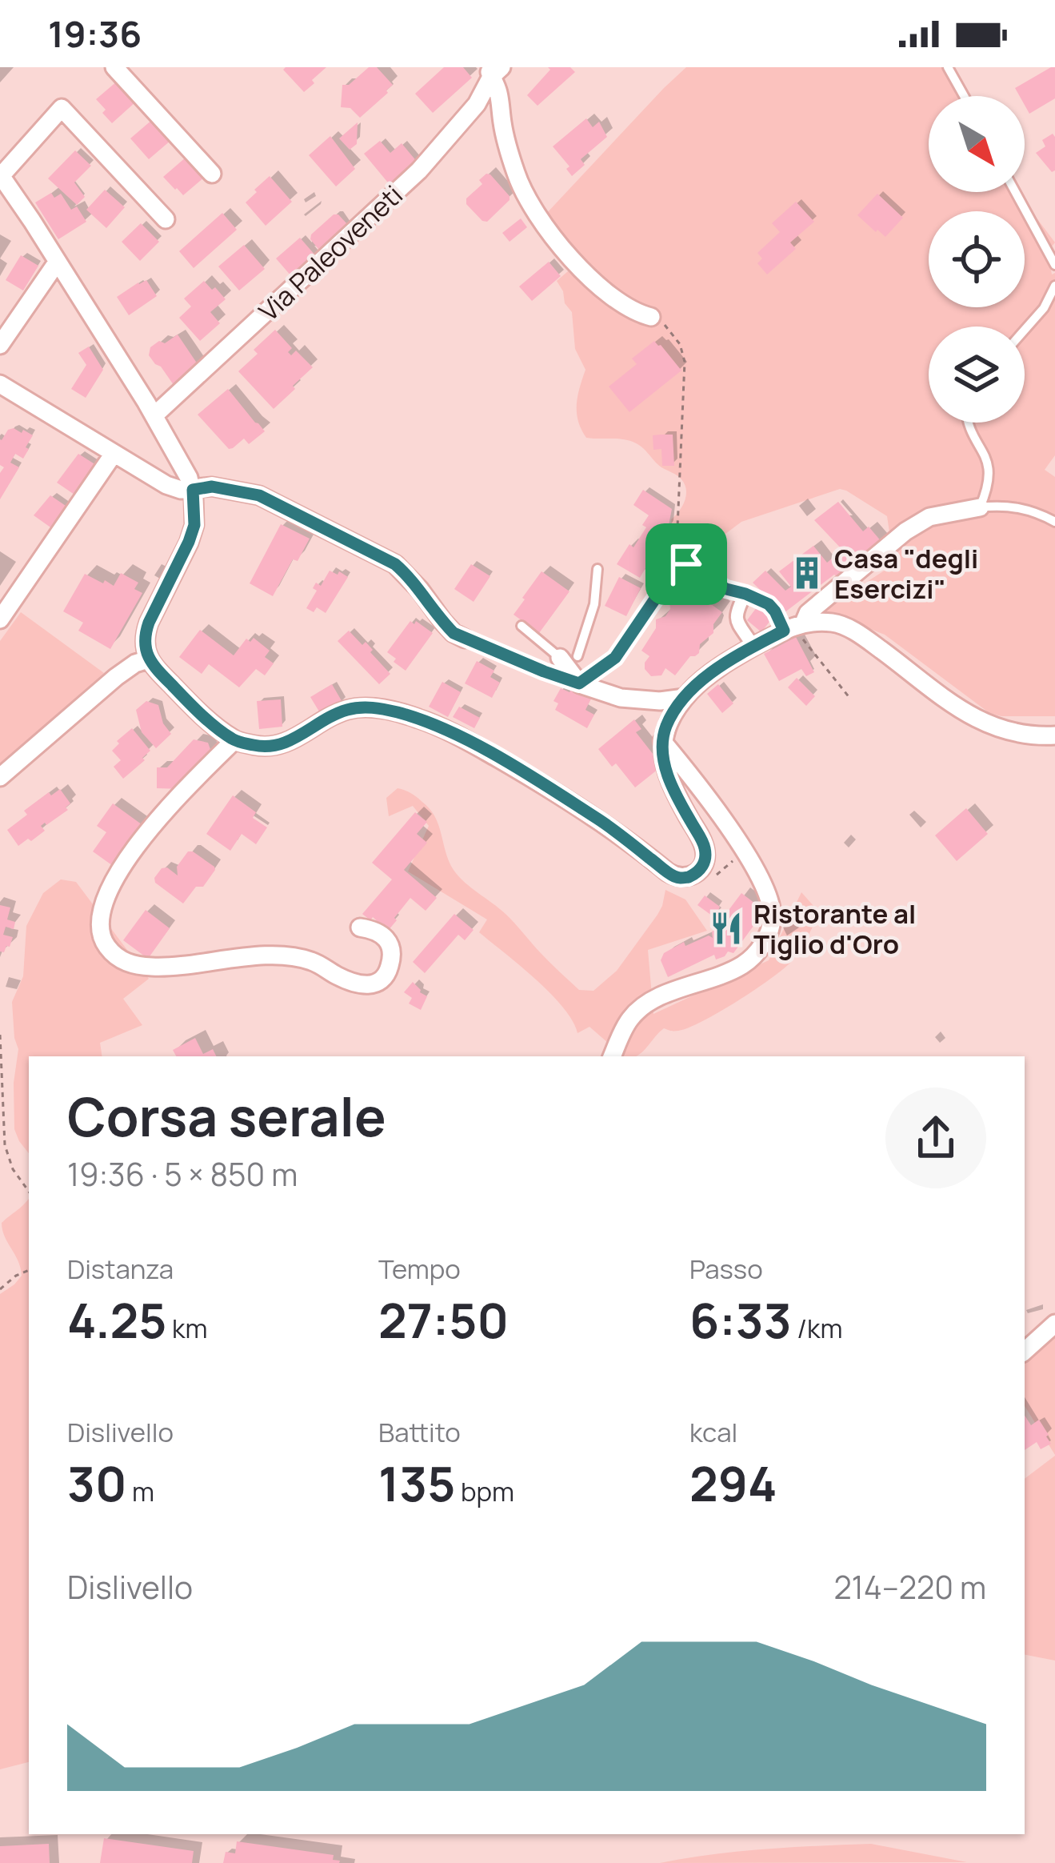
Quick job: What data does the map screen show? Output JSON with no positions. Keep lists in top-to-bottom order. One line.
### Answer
{"streets":{"street":["Via Paleoveneti"]},"places":{"building":["Casa \"degli Esercizi\""],"restaurant":["Ristorante al Tiglio d'Oro"]},"north":"bottom right","page":{"status":"19:36","heading":["Corsa serale","19:36 · 5 × 850 m"],"stats":[["Distanza","4.25 km"],["Tempo","27:50"],["Passo","6:33 /km"],["Dislivello","30 m"],["Battito","135 bpm"],["kcal","294"]],"chart":["Dislivello","214–220 m"]}}
